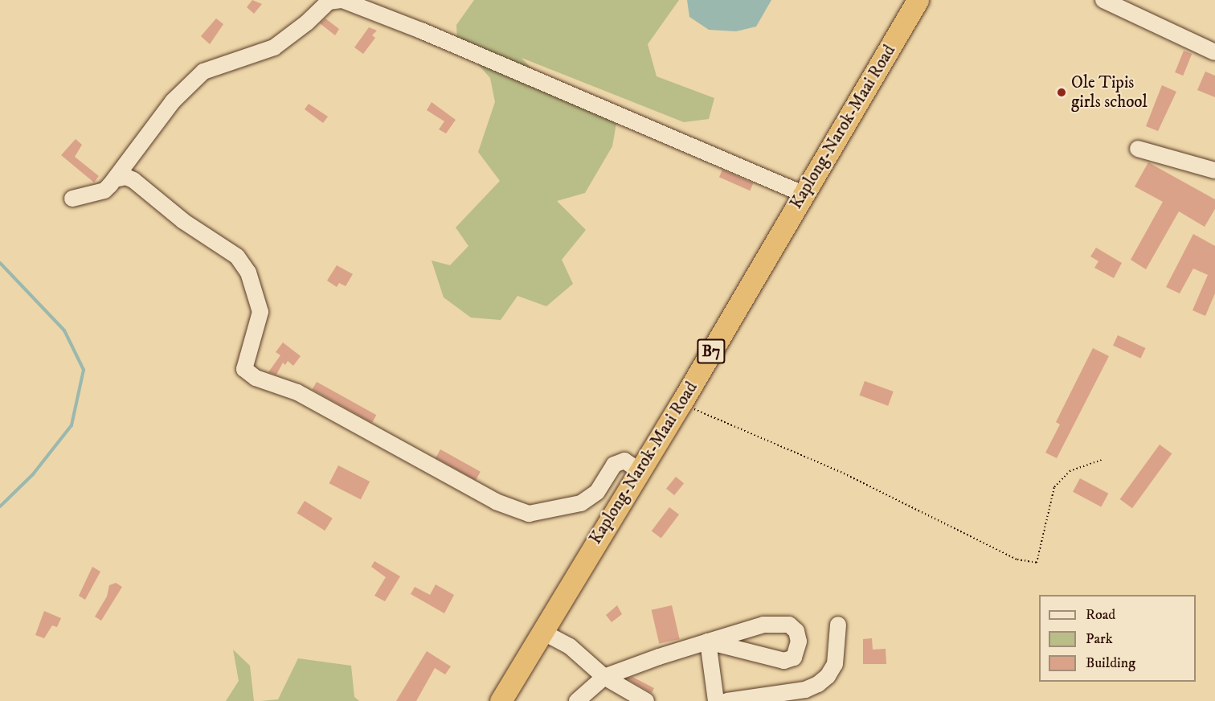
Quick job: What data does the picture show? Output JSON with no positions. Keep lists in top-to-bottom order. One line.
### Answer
{"streets":{"highway":["Kaplong-Narok-Maai Road","B7"]},"places":["Ole Tipis girls school"],"legend":["Road","Park","Building"]}
